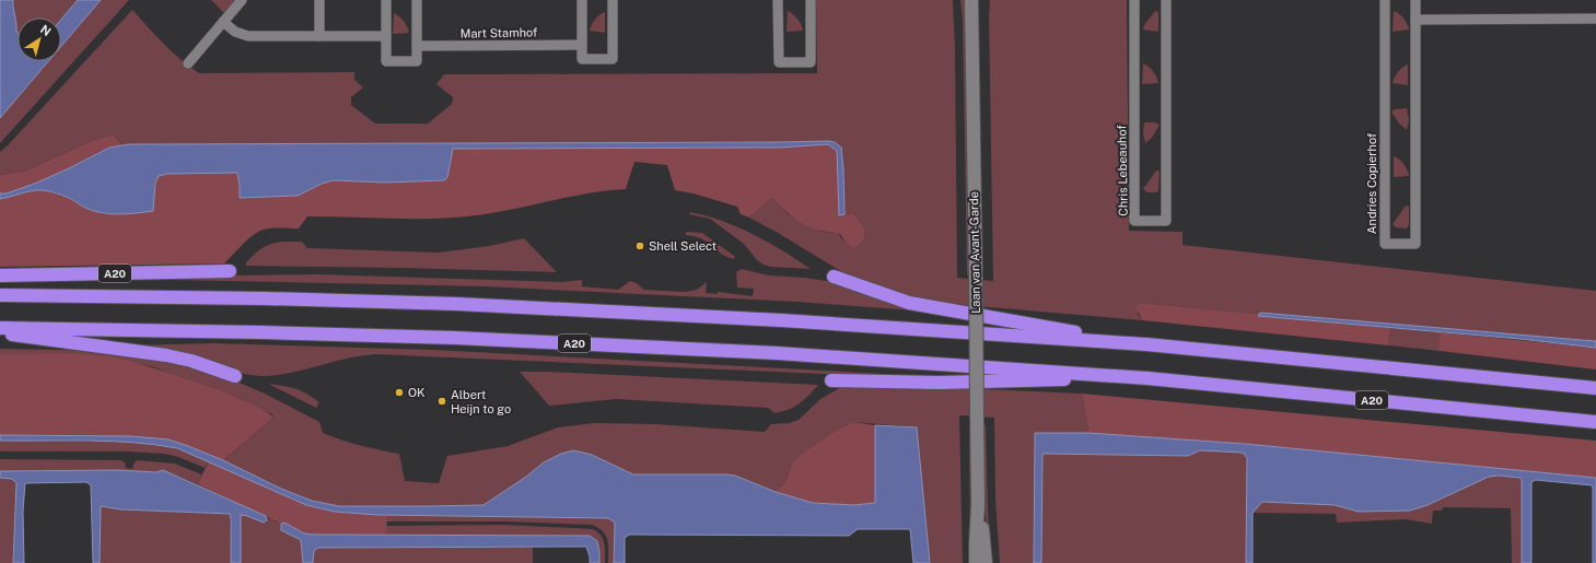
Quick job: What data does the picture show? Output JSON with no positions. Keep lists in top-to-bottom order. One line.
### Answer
{"streets":{"highway":["A20"],"main road":["Laan van Avant-Garde"],"street":["Mart Stamhof","Chris Lebeauhof","Andries Copierhof"]},"places":["Shell Select","OK","Albert Heijn to go"],"north":"top right"}
